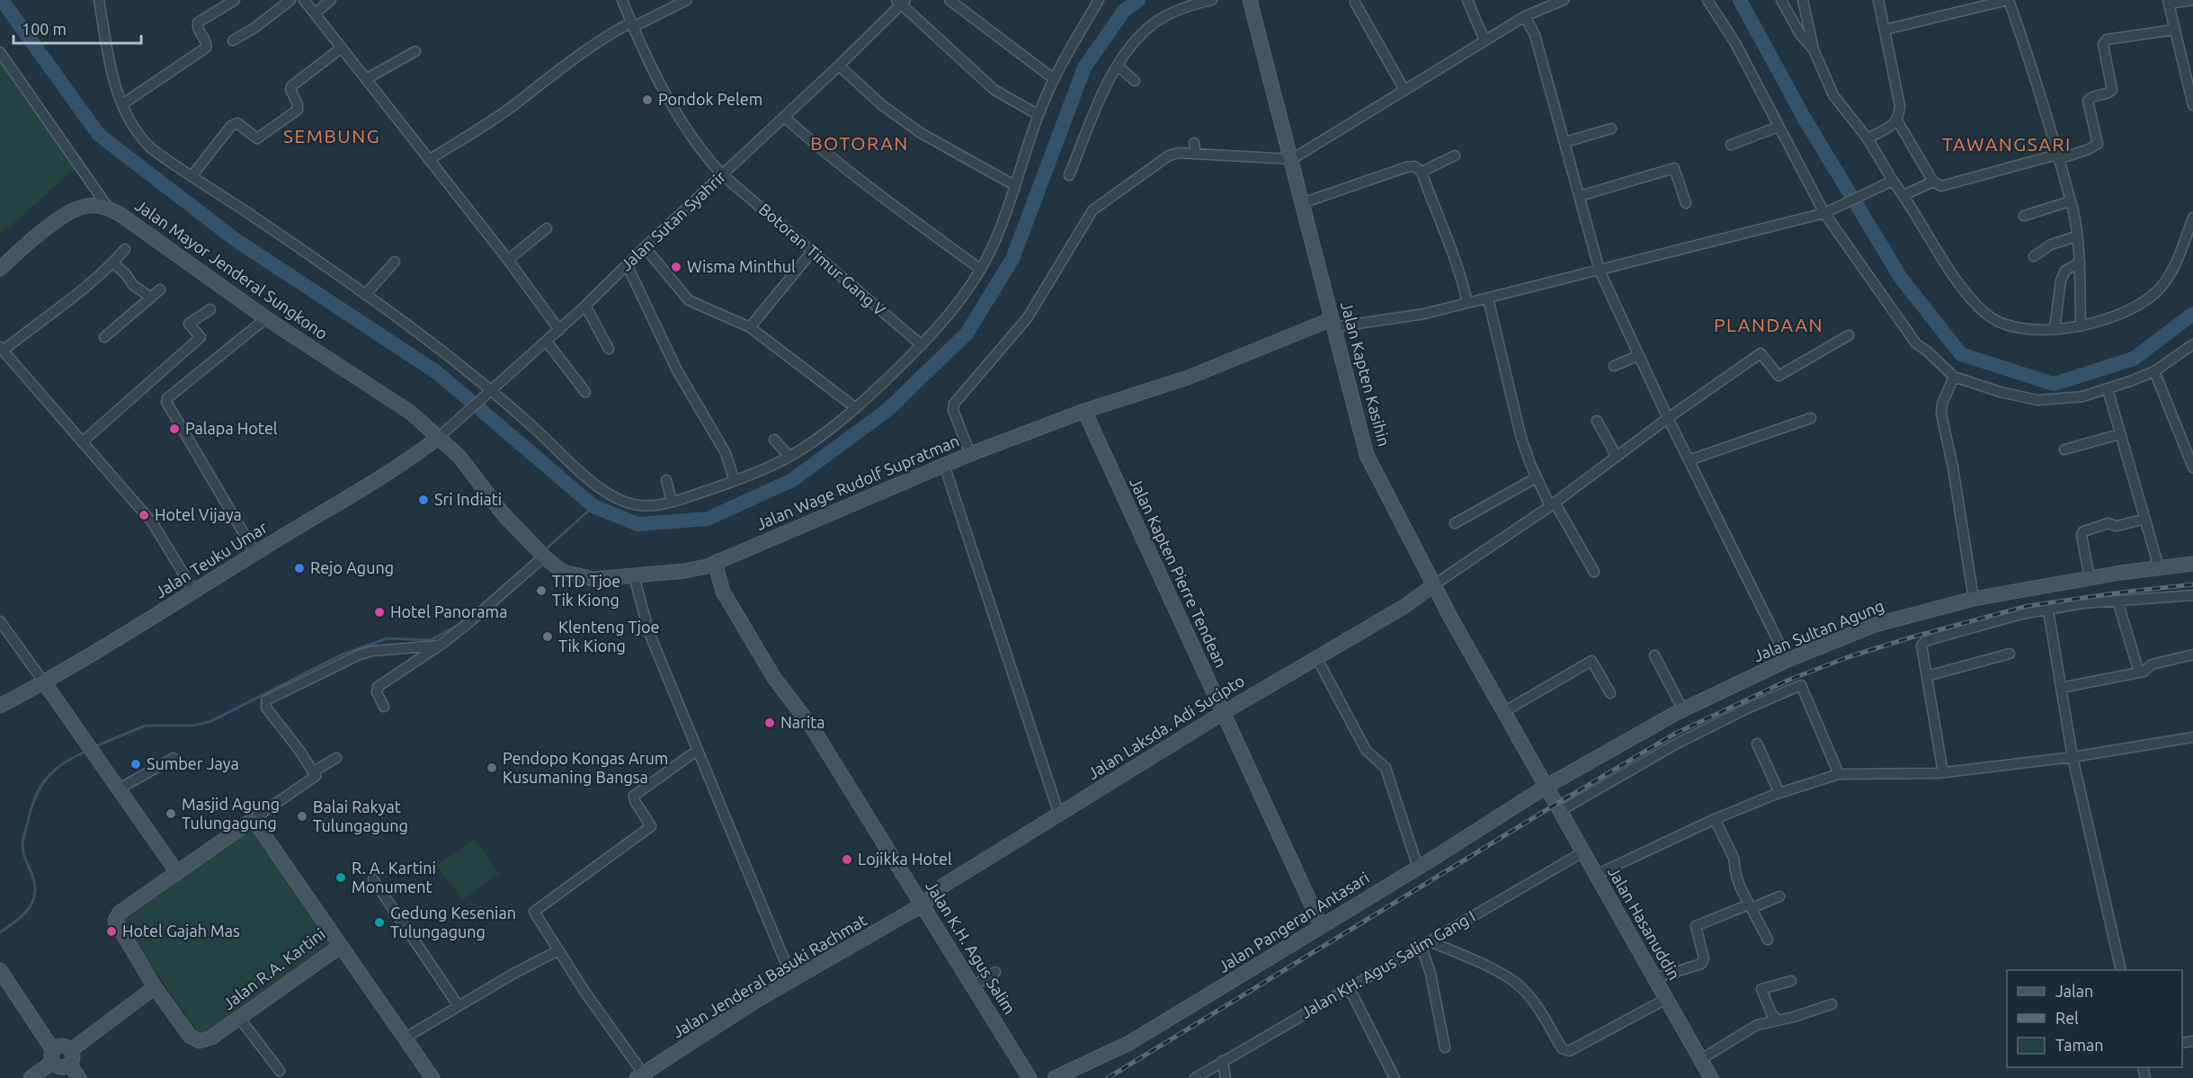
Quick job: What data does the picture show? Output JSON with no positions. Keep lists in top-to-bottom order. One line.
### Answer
{"streets":{"street":["Jalan Sutan Syahrir","Botoran Timur Gang V","Jalan Mayor Jenderal Sungkono","Jalan Kapten Kasihin","Jalan Wage Rudolf Supratman","Jalan Teuku Umar","Jalan Kapten Pierre Tendean","Jalan Sultan Agung","Jalan Laksda. Adi Sucipto","Jalan Pangeran Antasari","Jalan Hasanuddin","Jalan K.H. Agus Salim","Jalan KH. Agus Salim Gang I","Jalan R.A. Kartini","Jalan Jenderal Basuki Rachmat"]},"crossings":[["Jalan Sutan Syahrir","Botoran Timur Gang V"],["Jalan Sutan Syahrir","Jalan Mayor Jenderal Sungkono"],["Jalan Sutan Syahrir","Jalan Wage Rudolf Supratman"],["Jalan Sutan Syahrir","Jalan Teuku Umar"],["Jalan Mayor Jenderal Sungkono","Jalan Wage Rudolf Supratman"],["Jalan Mayor Jenderal Sungkono","Jalan Teuku Umar"],["Jalan Kapten Kasihin","Jalan Wage Rudolf Supratman"],["Jalan Kapten Kasihin","Jalan Sultan Agung"],["Jalan Kapten Kasihin","Jalan Laksda. Adi Sucipto"],["Jalan Kapten Kasihin","Jalan Pangeran Antasari"],["Jalan Kapten Kasihin","Jalan Hasanuddin"],["Jalan Wage Rudolf Supratman","Jalan Teuku Umar"],["Jalan Wage Rudolf Supratman","Jalan Kapten Pierre Tendean"],["Jalan Wage Rudolf Supratman","Jalan K.H. Agus Salim"],["Jalan Kapten Pierre Tendean","Jalan Laksda. Adi Sucipto"],["Jalan Kapten Pierre Tendean","Jalan Pangeran Antasari"],["Jalan Sultan Agung","Jalan Pangeran Antasari"],["Jalan Sultan Agung","Jalan Hasanuddin"],["Jalan Laksda. Adi Sucipto","Jalan K.H. Agus Salim"],["Jalan Laksda. Adi Sucipto","Jalan Jenderal Basuki Rachmat"],["Jalan Pangeran Antasari","Jalan Hasanuddin"],["Jalan Hasanuddin","Jalan KH. Agus Salim Gang I"],["Jalan K.H. Agus Salim","Jalan Jenderal Basuki Rachmat"]],"districts":["SEMBUNG","BOTORAN","TAWANGSARI","PLANDAAN"],"places":["Pondok Pelem","Wisma Minthul","Palapa Hotel","Sri Indiati","Hotel Vijaya","Rejo Agung","TITD Tjoe Tik Kiong","Hotel Panorama","Klenteng Tjoe Tik Kiong","Narita","Sumber Jaya","Pendopo Kongas Arum Kusumaning Bangsa","Masjid Agung Tulungagung","Balai Rakyat Tulungagung","Lojikka Hotel","R. A. Kartini Monument","Gedung Kesenian Tulungagung","Hotel Gajah Mas"],"legend":["Jalan","Rel","Taman"],"scale_bar":"100 m"}
